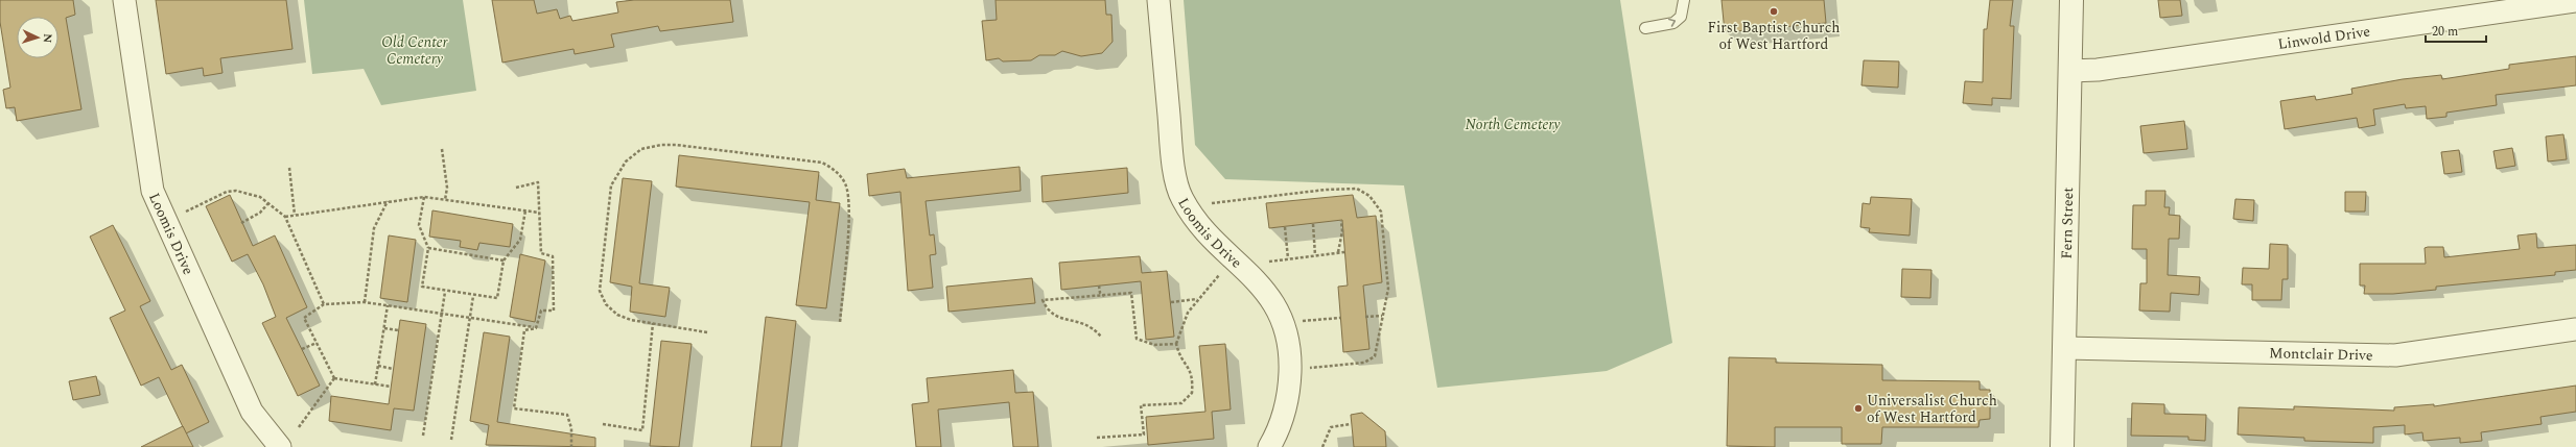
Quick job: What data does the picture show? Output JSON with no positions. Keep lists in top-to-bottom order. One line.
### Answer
{"streets":{"street":["Linwold Drive","Fern Street","Loomis Drive","Montclair Drive"]},"crossings":[["Linwold Drive","Fern Street"],["Fern Street","Montclair Drive"]],"parks":["Old Center Cemetery","North Cemetery"],"places":["First Baptist Church of West Hartford","Universalist Church of West Hartford"],"scale_bar":"20 m","north":"right"}
